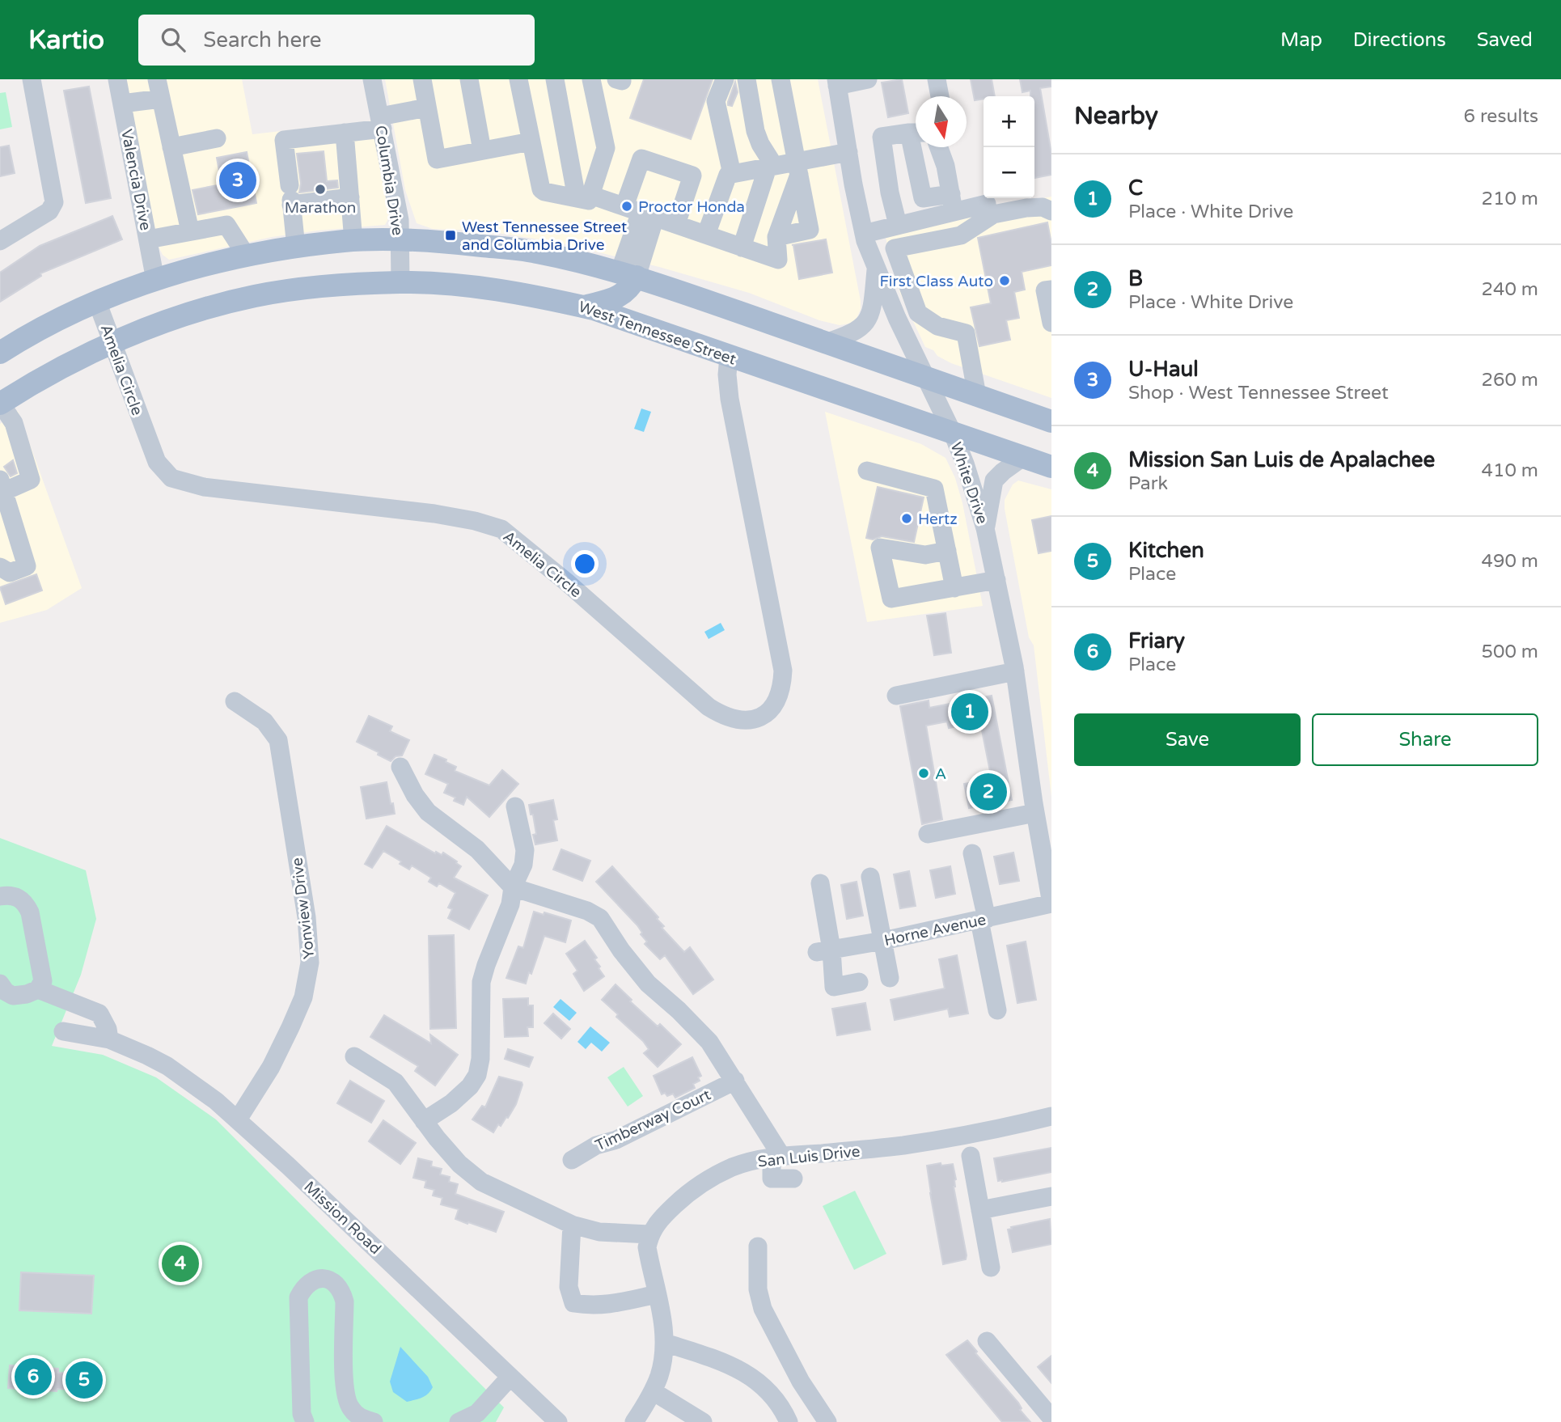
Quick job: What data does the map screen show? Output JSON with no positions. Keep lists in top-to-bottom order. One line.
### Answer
{"streets":{"main road":["West Tennessee Street"],"street":["Valencia Drive","Columbia Drive","Amelia Circle","White Drive","Yonview Drive","Horne Avenue","Timberway Court","San Luis Drive","Mission Road"]},"crossings":[["Columbia Drive","West Tennessee Street"],["West Tennessee Street","Amelia Circle"],["West Tennessee Street","White Drive"],["White Drive","Horne Avenue"],["Yonview Drive","Mission Road"]],"places":{"other":["Marathon","Proctor Honda","First Class Auto","Hertz","A"],"transit":["West Tennessee Street and Columbia Drive"]},"north":"bottom","page":{"header":"Kartio","search":"Search here","nav":["Map","Directions","Saved"],"heading":["Nearby","6 results"],"map_buttons":["+","−"],"list":[{"mark":"1","name":"C","note":"Place · White Drive","value":"210 m"},{"mark":"2","name":"B","note":"Place · White Drive","value":"240 m"},{"mark":"3","name":"U-Haul","note":"Shop · West Tennessee Street","value":"260 m"},{"mark":"4","name":"Mission San Luis de Apalachee","note":"Park","value":"410 m"},{"mark":"5","name":"Kitchen","note":"Place","value":"490 m"},{"mark":"6","name":"Friary","note":"Place","value":"500 m"}],"pins":["3","1","2","4","6","5"],"buttons":["Save","Share"]}}
